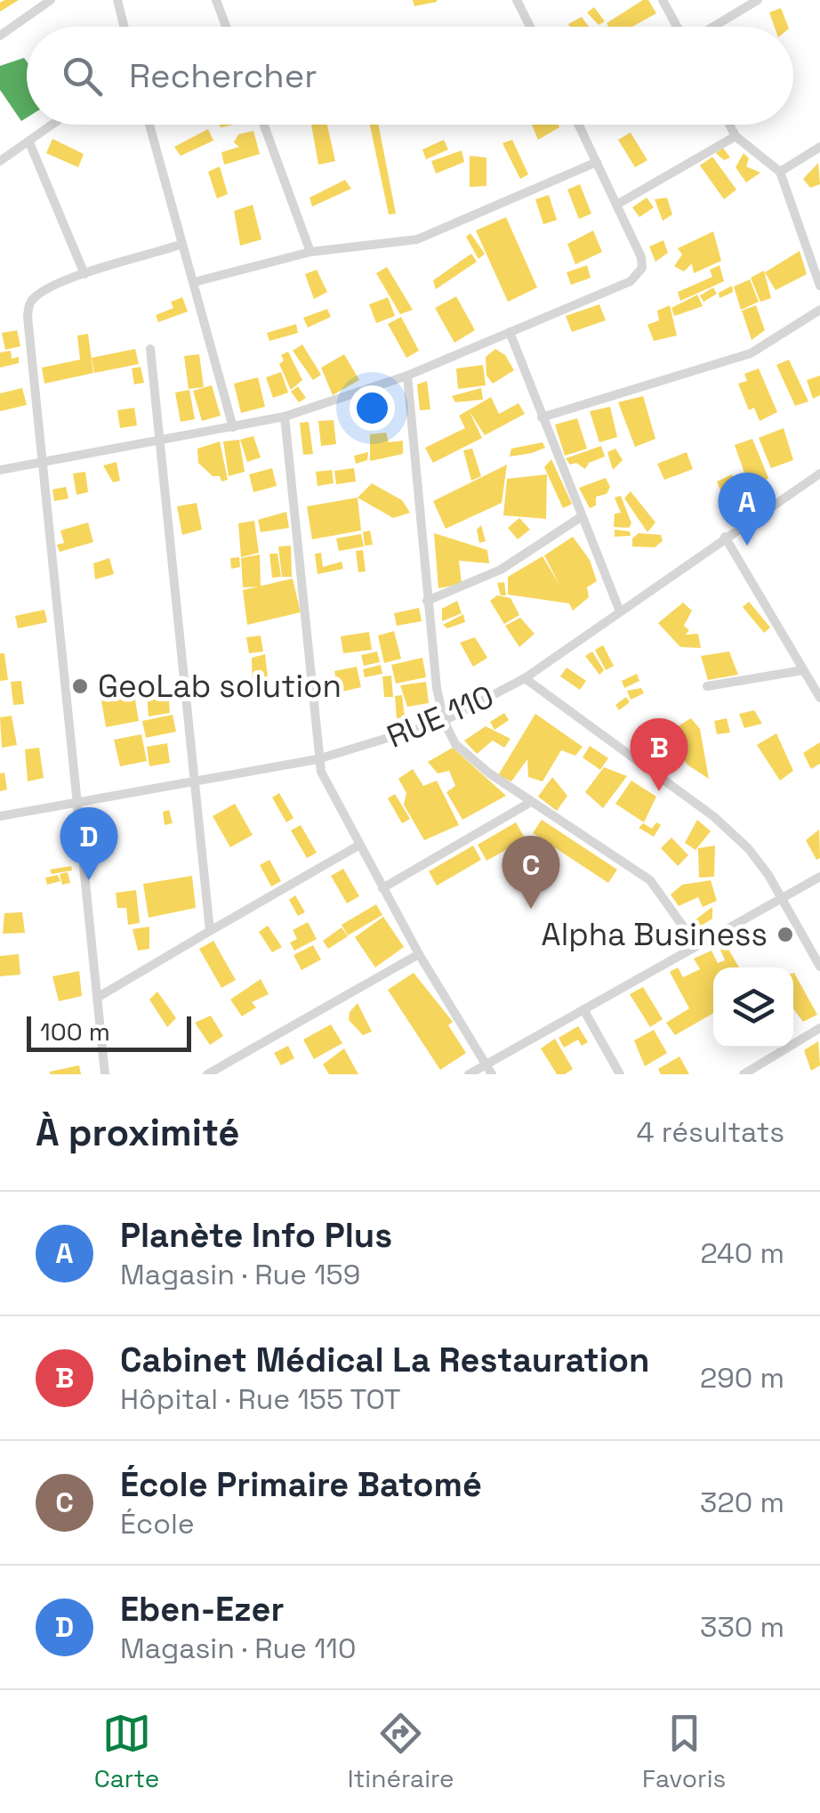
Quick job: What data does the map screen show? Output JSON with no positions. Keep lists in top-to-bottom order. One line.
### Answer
{"streets":{"street":["RUE 110"]},"places":["GeoLab solution","Alpha Business"],"scale_bar":"100 m","page":{"search":"Rechercher","pins":["A","B","D","C"],"scale":"100 m","heading":["À proximité","4 résultats"],"list":[{"mark":"A","name":"Planète Info Plus","note":"Magasin · Rue 159","value":"240 m"},{"mark":"B","name":"Cabinet Médical La Restauration","note":"Hôpital · Rue 155 TOT","value":"290 m"},{"mark":"C","name":"École Primaire Batomé","note":"École","value":"320 m"},{"mark":"D","name":"Eben-Ezer","note":"Magasin · Rue 110","value":"330 m"}],"nav":["Carte","Itinéraire","Favoris"]}}
